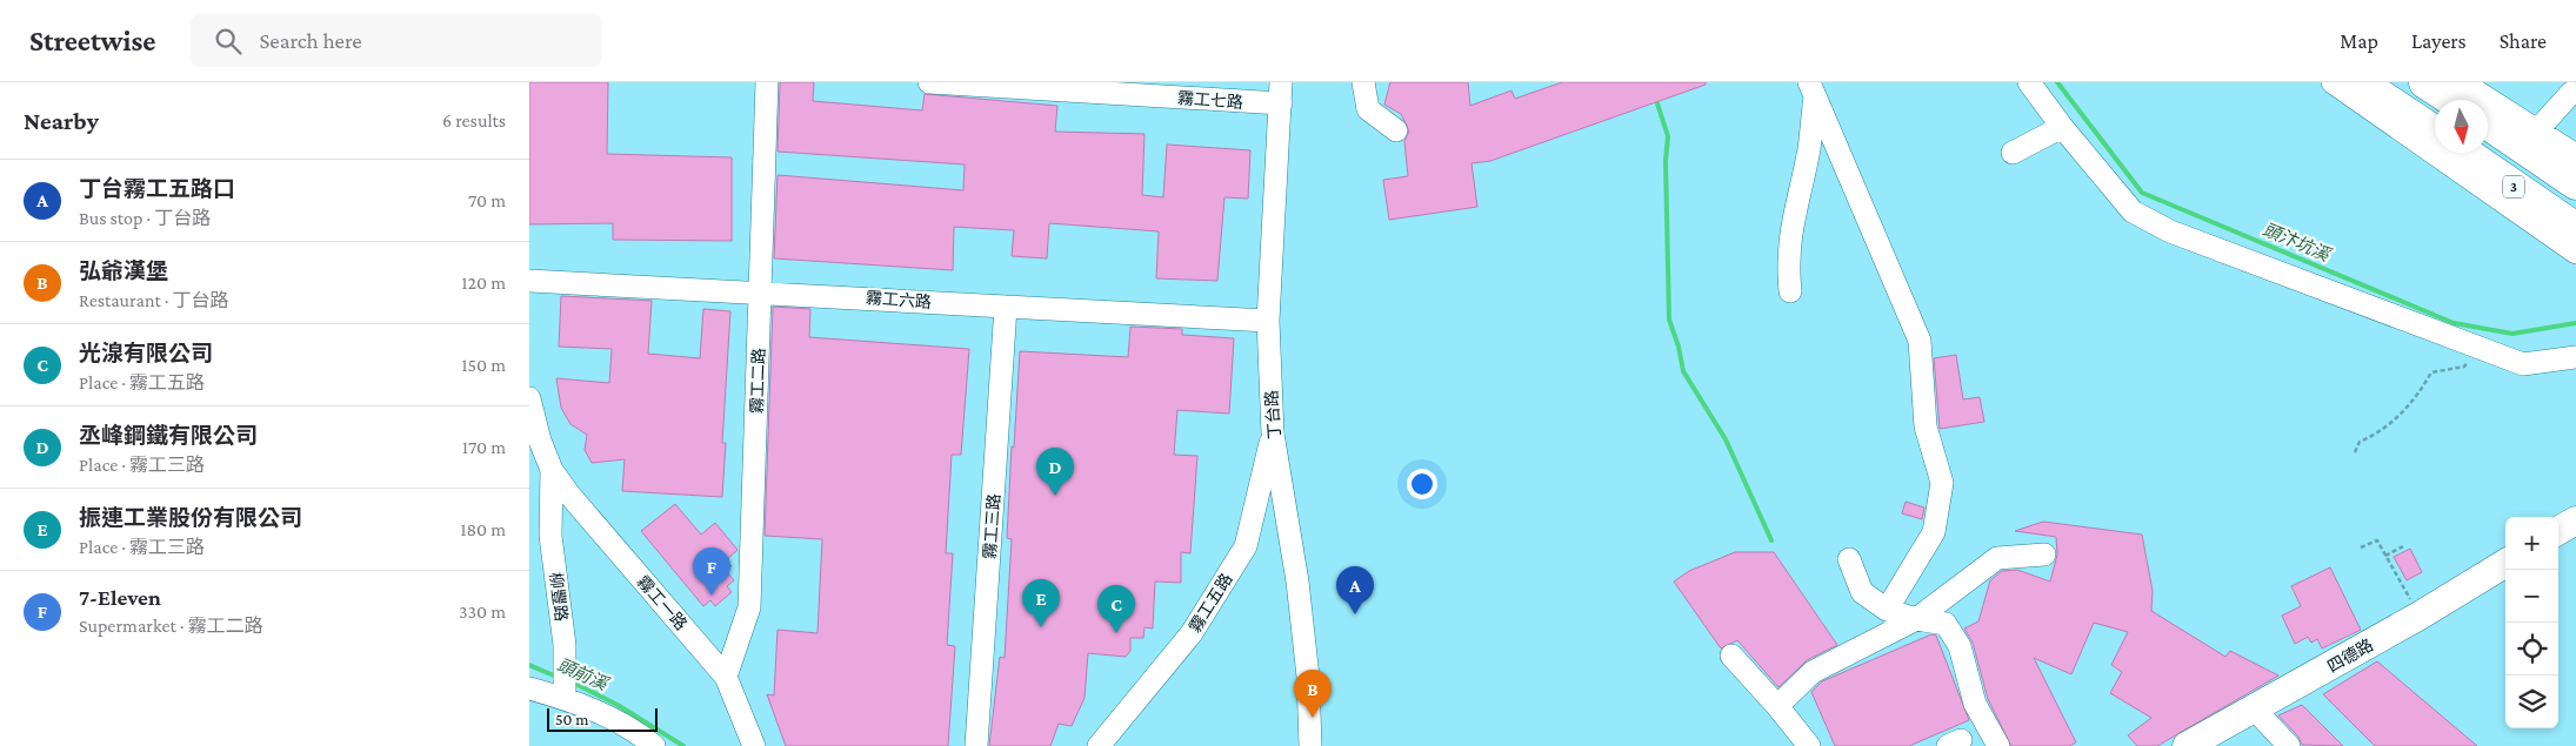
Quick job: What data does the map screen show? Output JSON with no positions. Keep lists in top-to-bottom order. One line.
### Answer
{"streets":{"highway":["3"],"main road":["四德路"],"street":["霧工七路","霧工六路","霧工二路","丁台路","霧工三路","柳豐路","霧工一路","霧工五路"]},"crossings":[["霧工七路","丁台路"],["霧工六路","霧工二路"],["霧工六路","丁台路"],["霧工六路","霧工三路"],["霧工二路","霧工一路"],["丁台路","霧工五路"],["柳豐路","霧工一路"]],"water":["頭汴坑溪","頭前溪"],"scale_bar":"50 m","north":"bottom","page":{"header":"Streetwise","search":"Search here","nav":["Map","Layers","Share"],"heading":["Nearby","6 results"],"list":[{"mark":"A","name":"丁台霧工五路口","note":"Bus stop · 丁台路","value":"70 m"},{"mark":"B","name":"弘爺漢堡","note":"Restaurant · 丁台路","value":"120 m"},{"mark":"C","name":"光湶有限公司","note":"Place · 霧工五路","value":"150 m"},{"mark":"D","name":"丞峰鋼鐵有限公司","note":"Place · 霧工三路","value":"170 m"},{"mark":"E","name":"振連工業股份有限公司","note":"Place · 霧工三路","value":"180 m"},{"mark":"F","name":"7-Eleven","note":"Supermarket · 霧工二路","value":"330 m"}],"pins":["D","F","A","E","C","B"],"map_buttons":["+","−"],"scale":"50 m"}}
